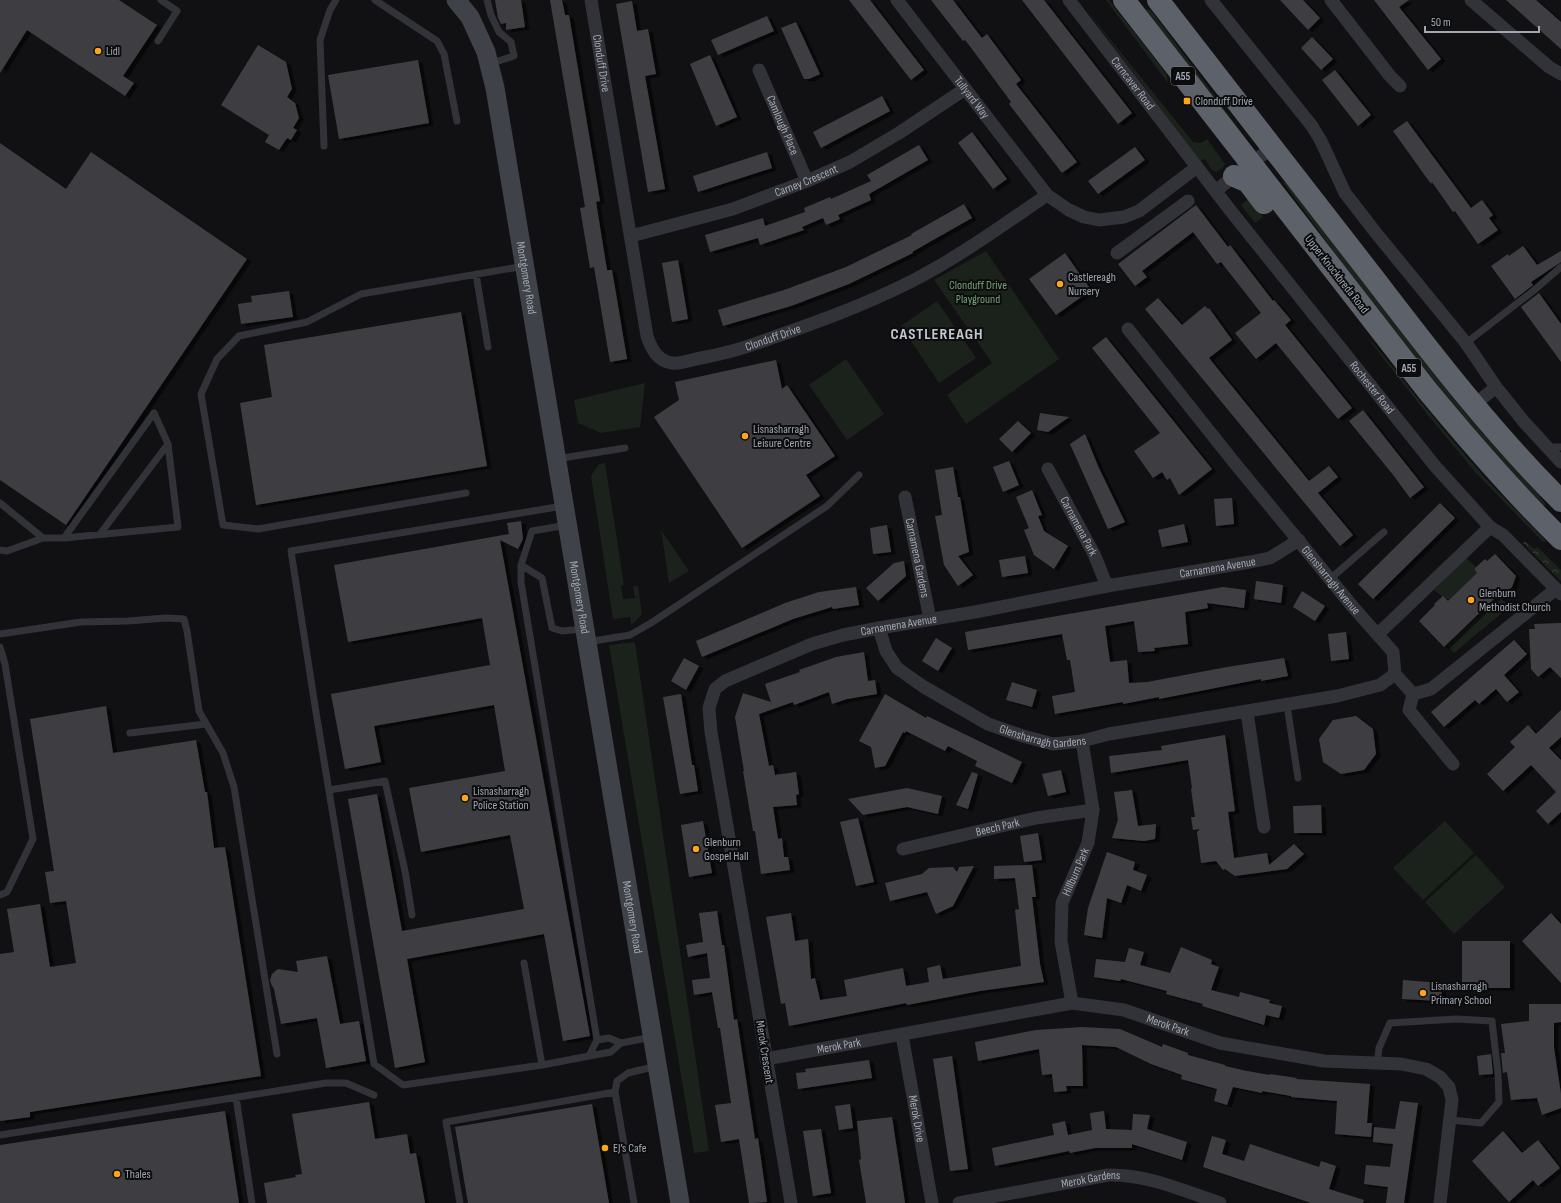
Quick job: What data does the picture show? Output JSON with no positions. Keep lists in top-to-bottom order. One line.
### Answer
{"streets":{"highway":["A55","Upper Knockbreda Road"],"street":["Clonduff Drive","Carncaver Road","Tullyard Way","Camlough Place","Carney Crescent","Montgomery Road","Rochester Road","Carnamena Park","Carnamena Gardens","Carnamena Avenue","Glensharragh Avenue","Glensharragh Gardens","Beech Park","Hillburn Park","Merok Park","Merok Crescent","Merok Drive","Merok Gardens"]},"crossings":[["Clonduff Drive","Tullyard Way"],["Clonduff Drive","Carney Crescent"],["Carncaver Road","Rochester Road"],["Tullyard Way","Carney Crescent"],["Camlough Place","Carney Crescent"],["Carnamena Park","Carnamena Avenue"],["Carnamena Gardens","Carnamena Avenue"],["Carnamena Avenue","Glensharragh Avenue"],["Carnamena Avenue","Glensharragh Gardens"],["Carnamena Avenue","Merok Crescent"],["Glensharragh Avenue","Glensharragh Gardens"],["Glensharragh Gardens","Hillburn Park"],["Beech Park","Hillburn Park"],["Hillburn Park","Merok Park"],["Merok Park","Merok Crescent"],["Merok Park","Merok Drive"]],"districts":["CASTLEREAGH"],"parks":["Clonduff Drive Playground"],"places":{"other":["Lidl","Castlereagh Nursery","Lisnasharragh Leisure Centre","Glenburn Methodist Church","Lisnasharragh Police Station","Glenburn Gospel Hall","Lisnasharragh Primary School","EJ’s Cafe","Thales"],"transit":["Clonduff Drive"]},"scale_bar":"50 m"}
